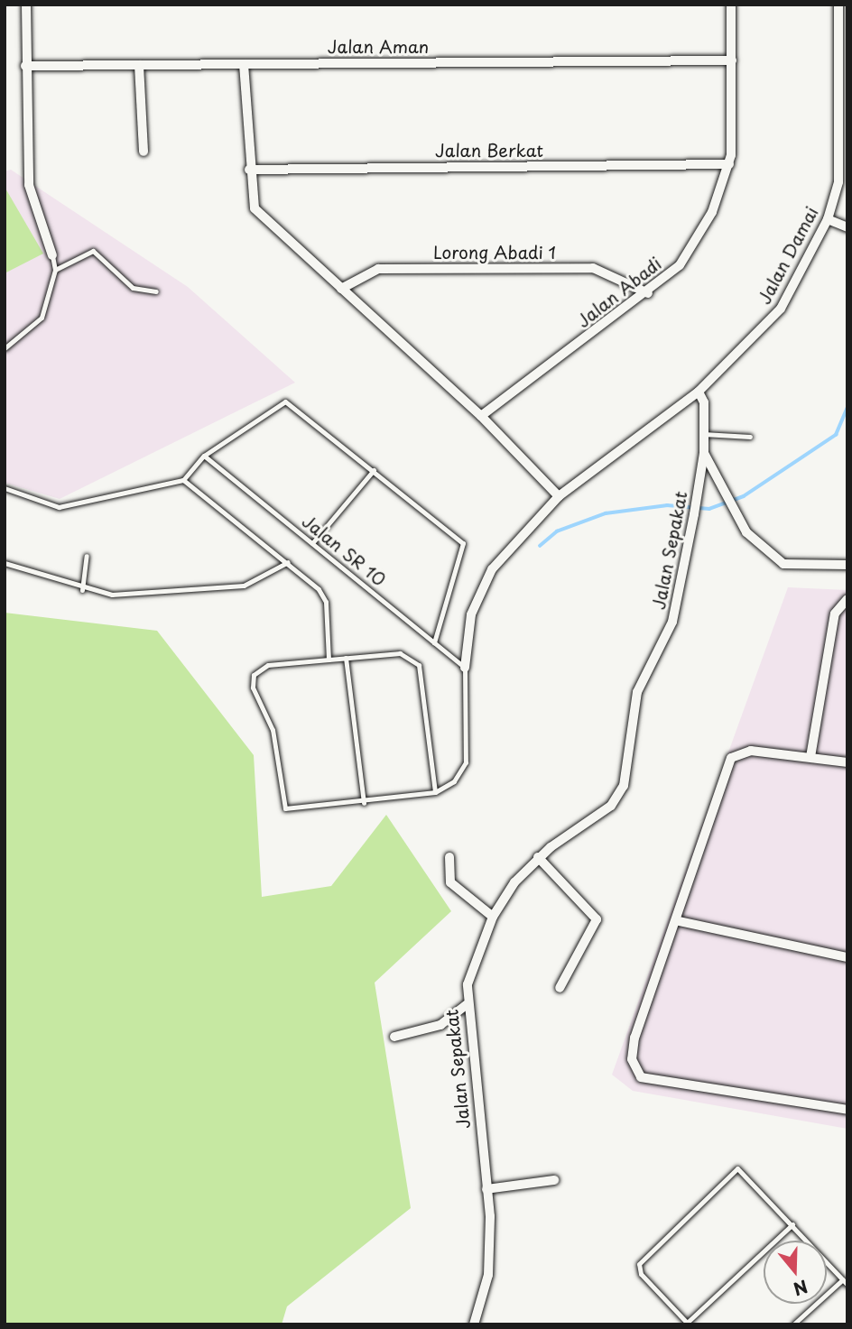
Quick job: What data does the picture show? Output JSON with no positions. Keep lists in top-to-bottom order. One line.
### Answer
{"streets":{"street":["Jalan Aman","Jalan Berkat","Lorong Abadi 1","Jalan Damai","Jalan Abadi","Jalan Sepakat"],"lane":["Jalan SR 10"]},"crossings":[["Jalan Aman","Jalan Abadi"],["Jalan Berkat","Jalan Abadi"],["Lorong Abadi 1","Jalan Abadi"],["Jalan Damai","Jalan SR 10"],["Jalan Damai","Jalan Sepakat"]],"north":"bottom"}
